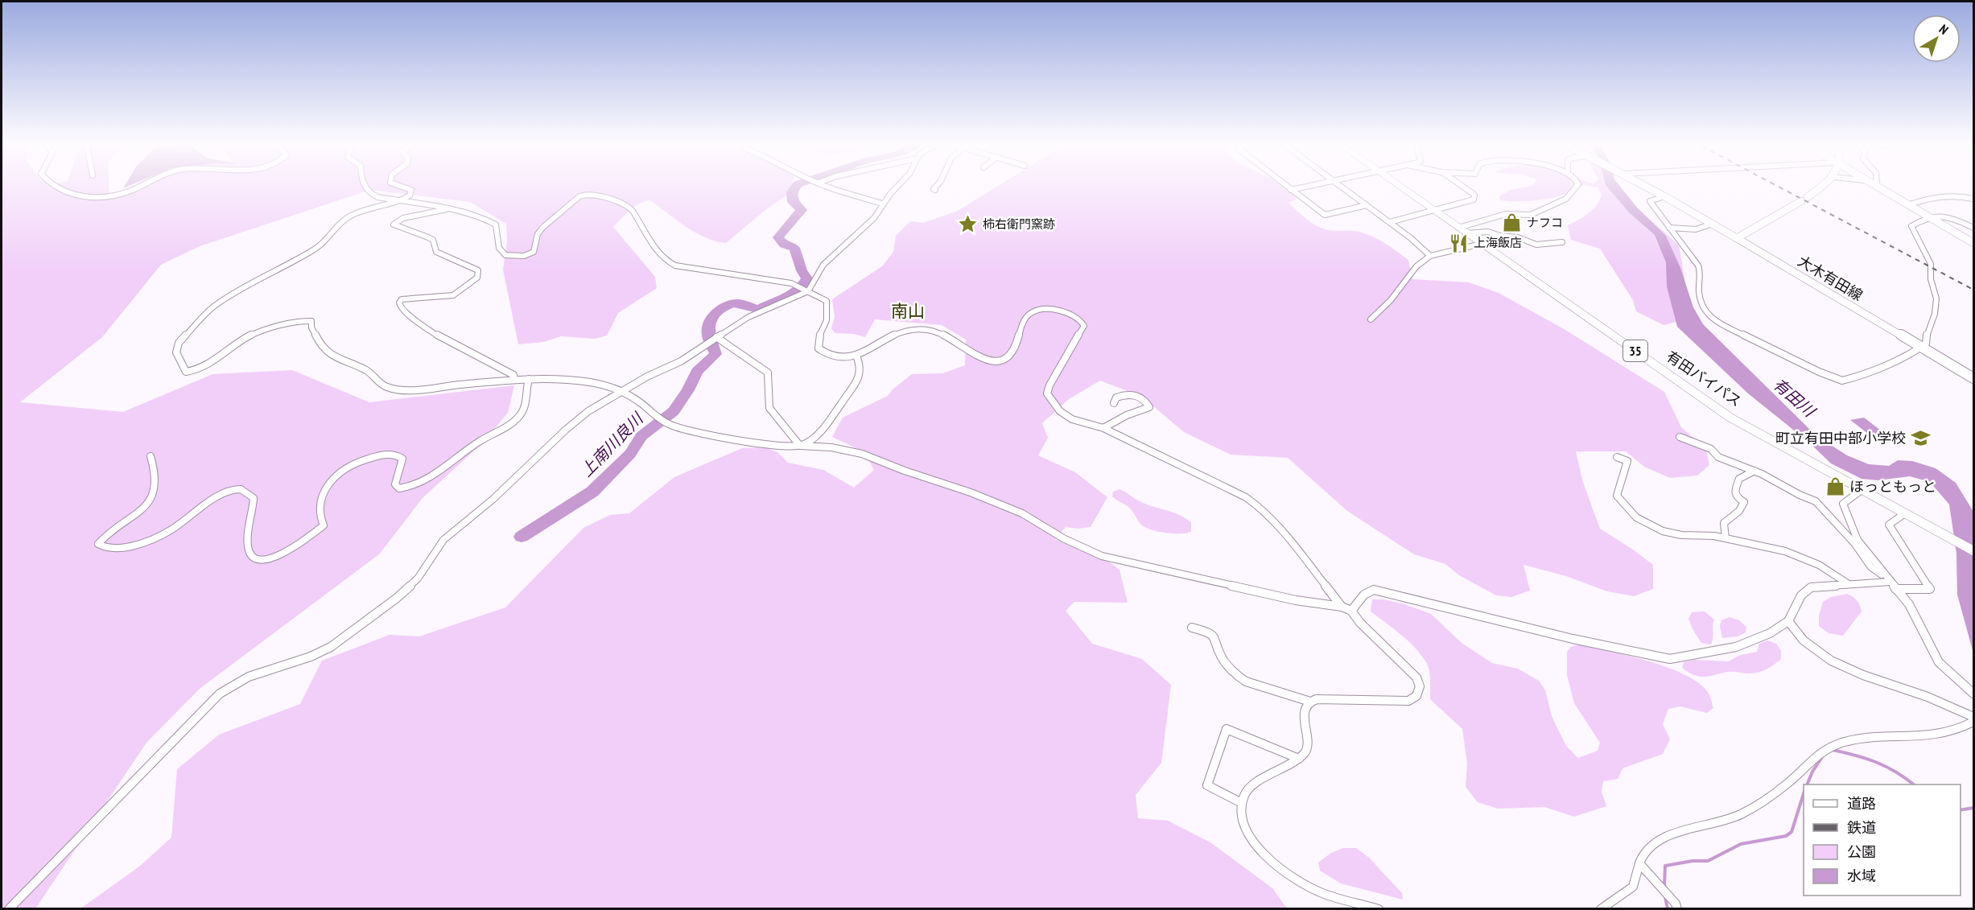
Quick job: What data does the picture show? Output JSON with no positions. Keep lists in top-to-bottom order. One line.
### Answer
{"streets":{"highway":["35","有田バイパス"],"main road":["大木有田線"]},"districts":["南山"],"water":["有田川","上南川良川"],"places":{"shop":["ナフコ","ほっともっと"],"place":["柿右衛門窯跡"],"restaurant":["上海飯店"],"school or university":["町立有田中部小学校"]},"legend":["道路","鉄道","公園","水域"],"north":"top right"}
